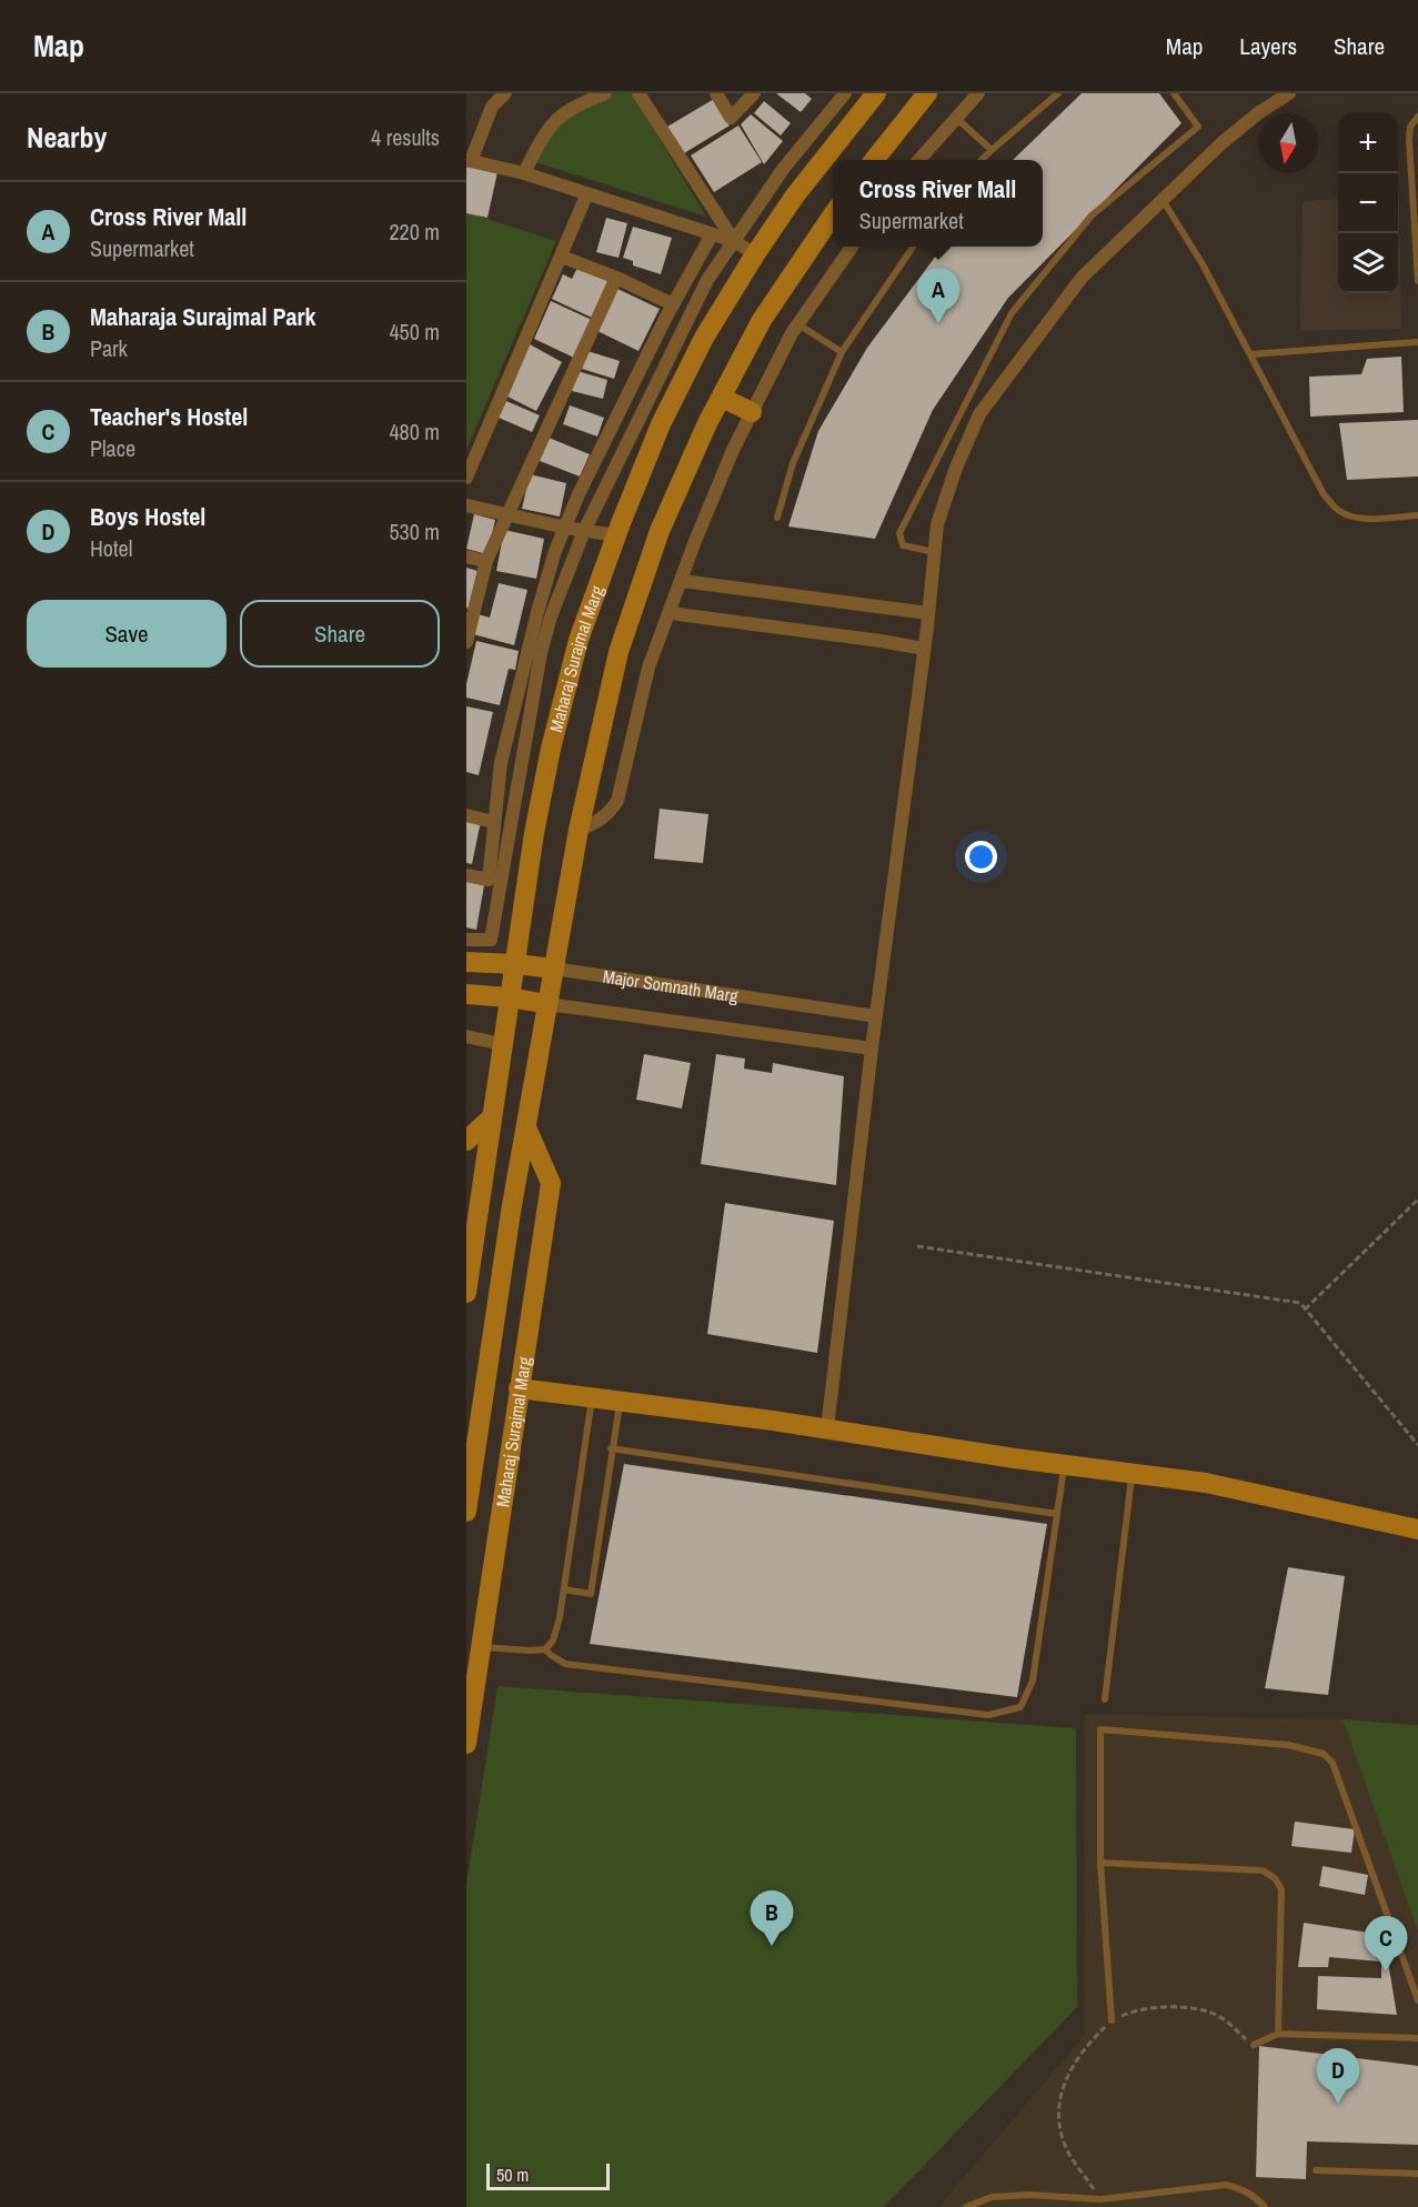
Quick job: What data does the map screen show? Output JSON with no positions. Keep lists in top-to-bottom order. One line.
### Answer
{"streets":{"main road":["Maharaj Surajmal Marg","Major Somnath Marg"]},"crossings":[["Maharaj Surajmal Marg","Major Somnath Marg"]],"scale_bar":"50 m","north":"bottom","page":{"header":"Map","nav":["Map","Layers","Share"],"heading":["Nearby","4 results"],"map_buttons":["+","−"],"popup":["Cross River Mall","Supermarket"],"list":[{"mark":"A","name":"Cross River Mall","note":"Supermarket","value":"220 m"},{"mark":"B","name":"Maharaja Surajmal Park","note":"Park","value":"450 m"},{"mark":"C","name":"Teacher's Hostel","note":"Place","value":"480 m"},{"mark":"D","name":"Boys Hostel","note":"Hotel","value":"530 m"}],"pins":["A","B","C","D"],"buttons":["Save","Share"],"scale":"50 m"}}
